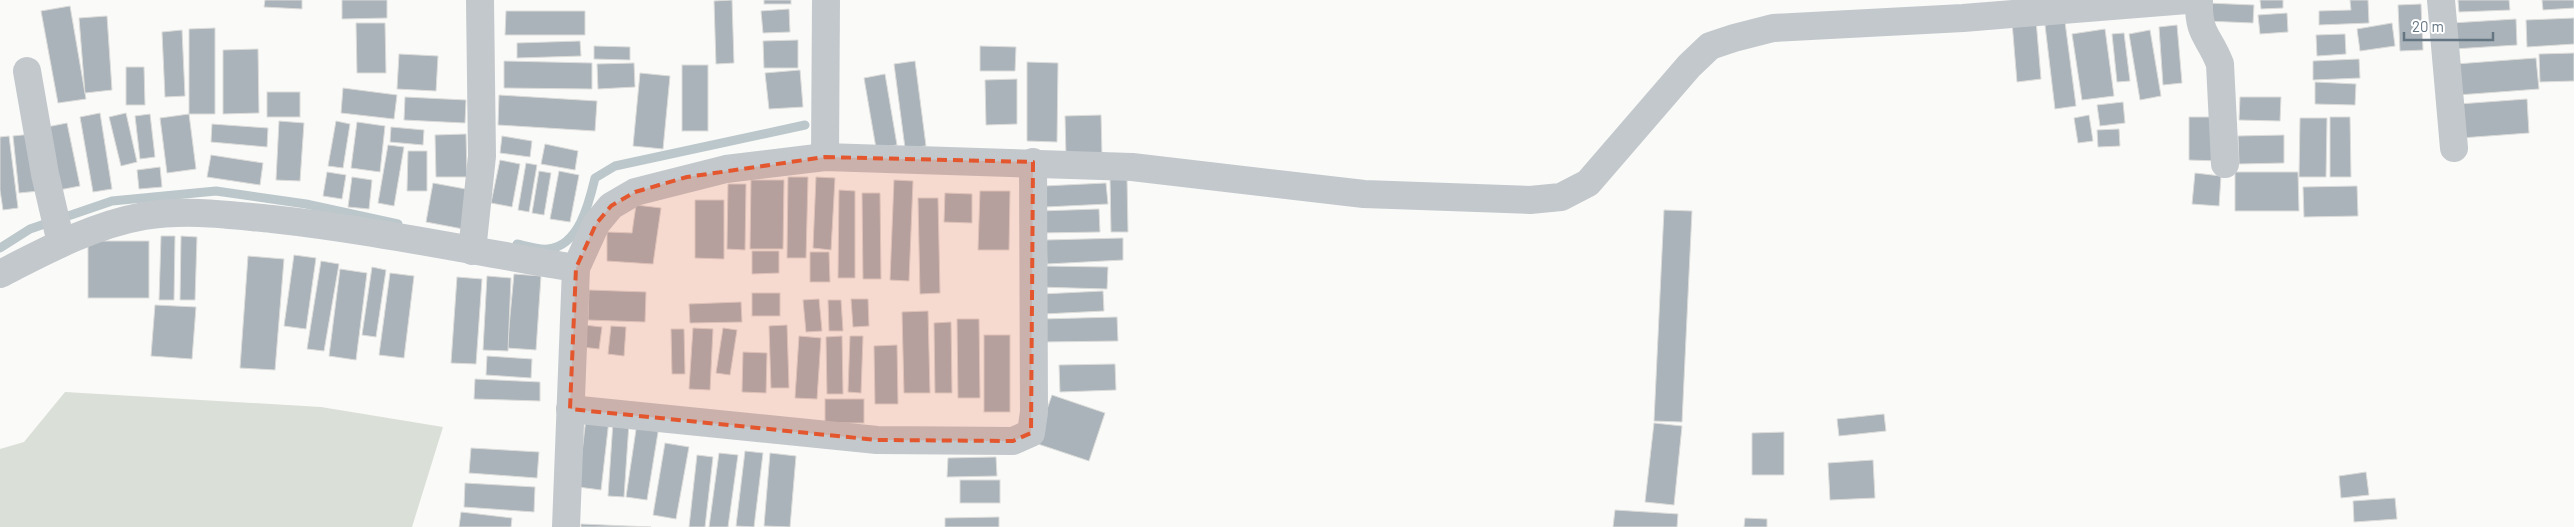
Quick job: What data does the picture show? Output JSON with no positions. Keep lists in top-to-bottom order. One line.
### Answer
{"scale_bar":"20 m"}
